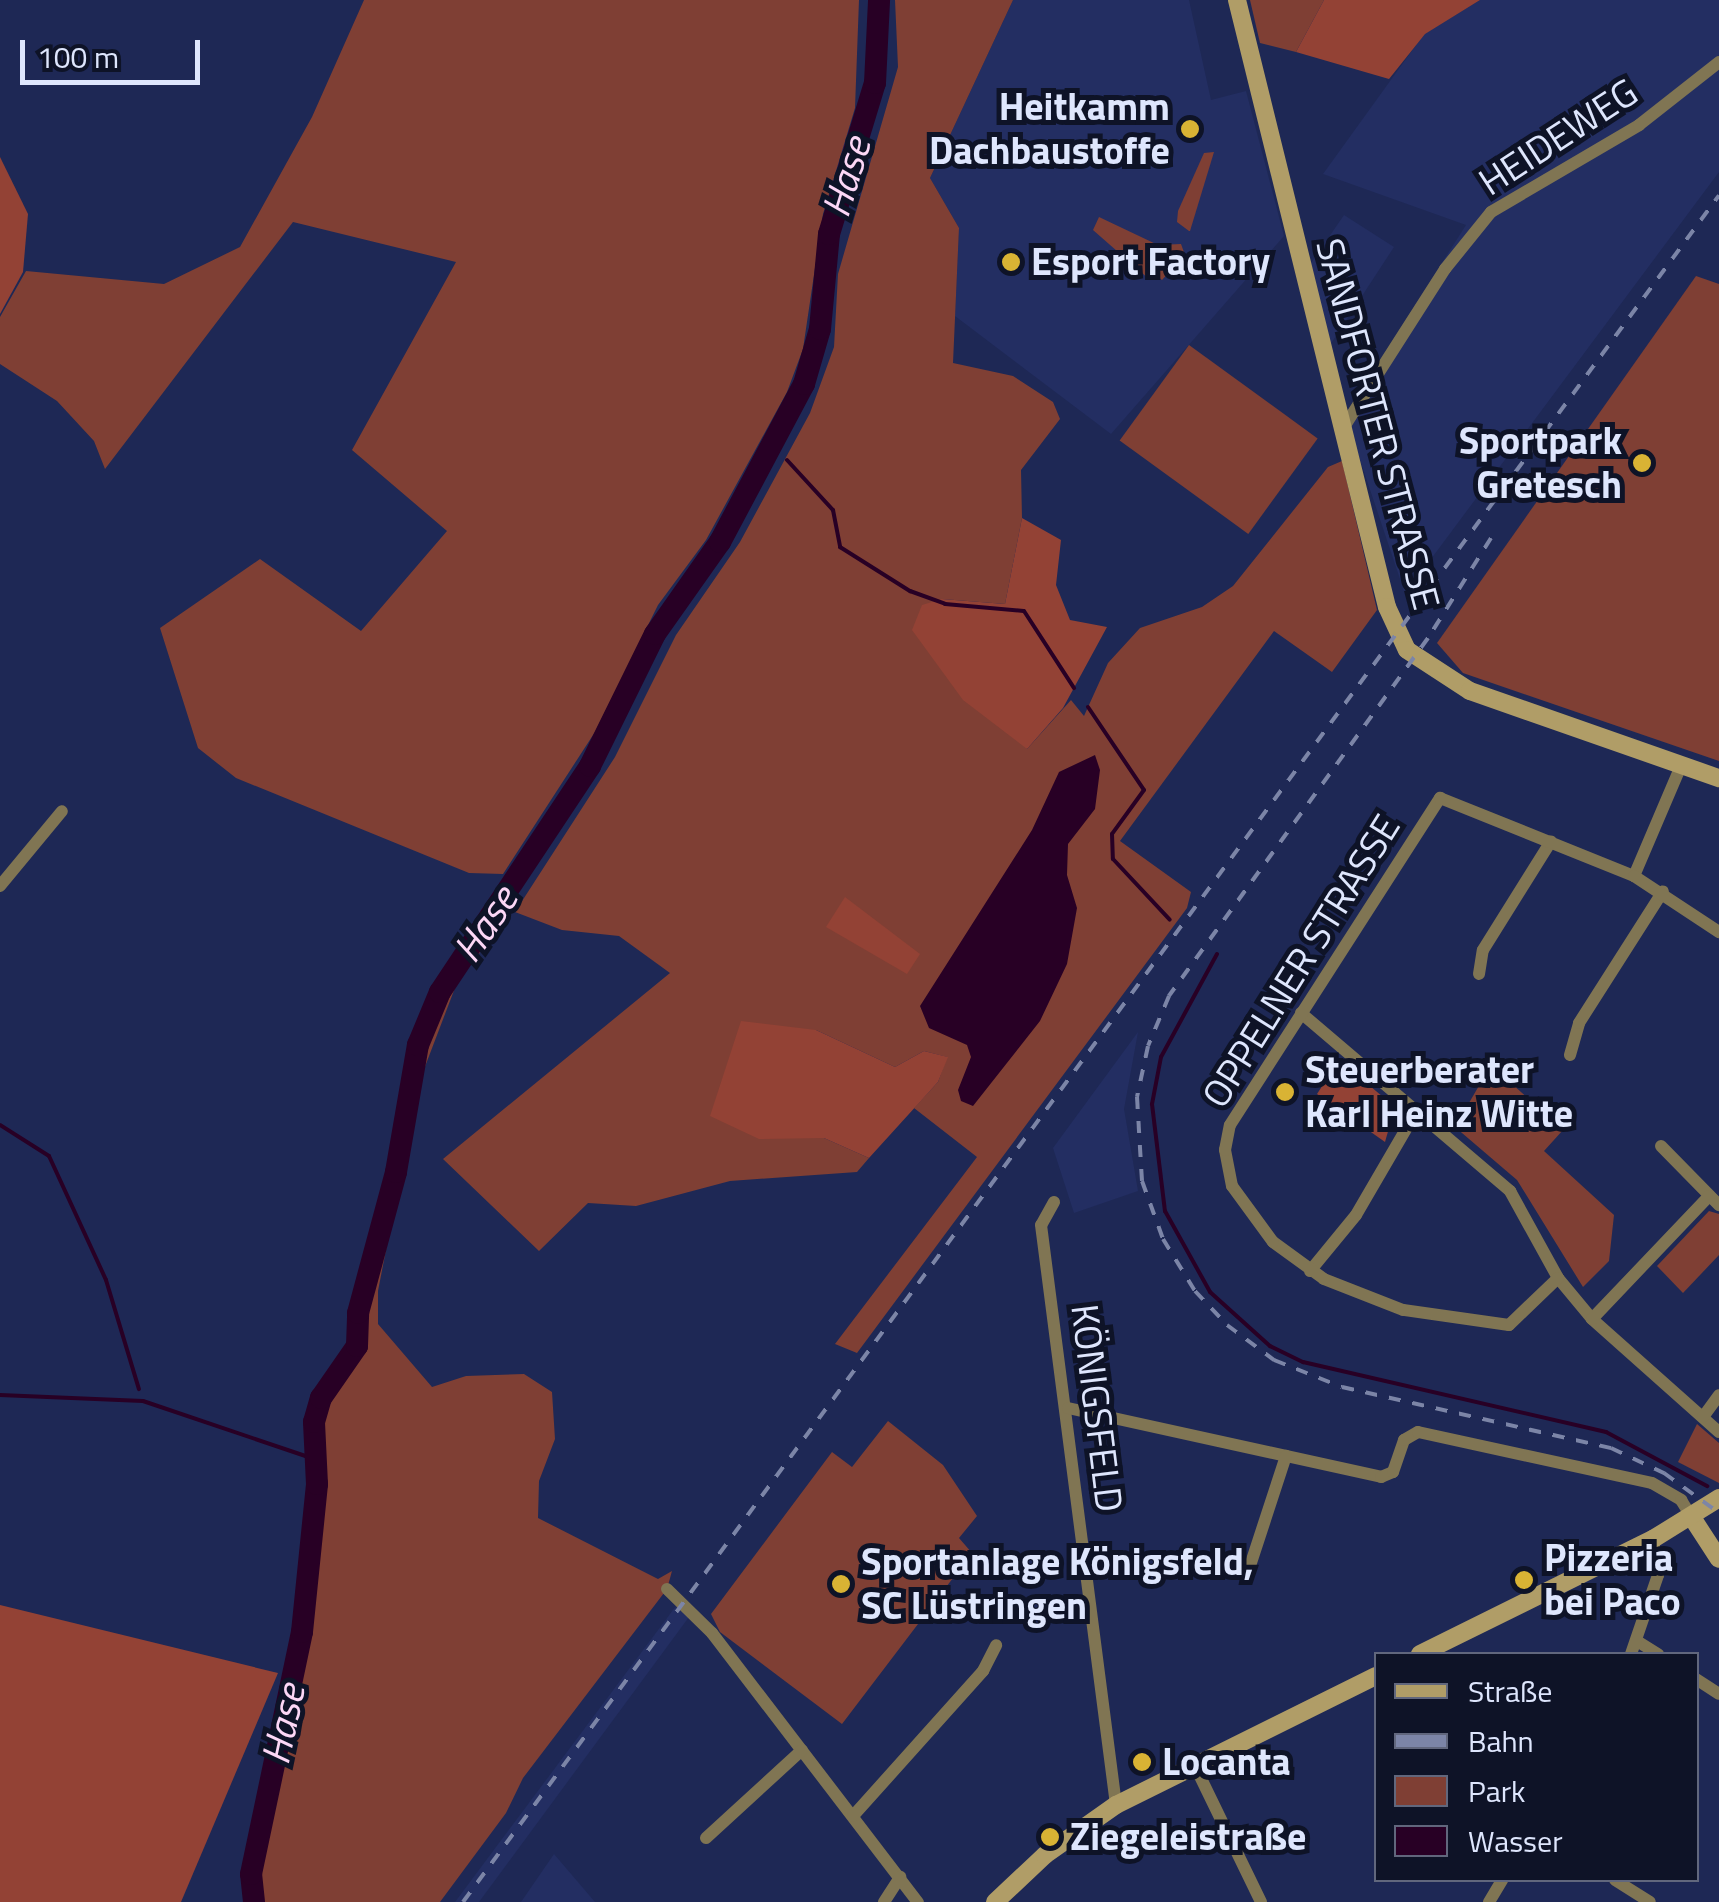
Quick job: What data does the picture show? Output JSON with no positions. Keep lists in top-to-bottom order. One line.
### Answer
{"streets":{"street":["HEIDEWEG","SANDFORTER STRASSE","OPPELNER STRASSE","KÖNIGSFELD"]},"crossings":[["HEIDEWEG","SANDFORTER STRASSE"]],"water":["Hase"],"places":["Heitkamm Dachbaustoffe","Esport Factory","Sportpark Gretesch","Steuerberater Karl Heinz Witte","Pizzeria bei Paco","Sportanlage Königsfeld, SC Lüstringen","Locanta","Ziegeleistraße"],"legend":["Straße","Bahn","Park","Wasser"],"scale_bar":"100 m"}
